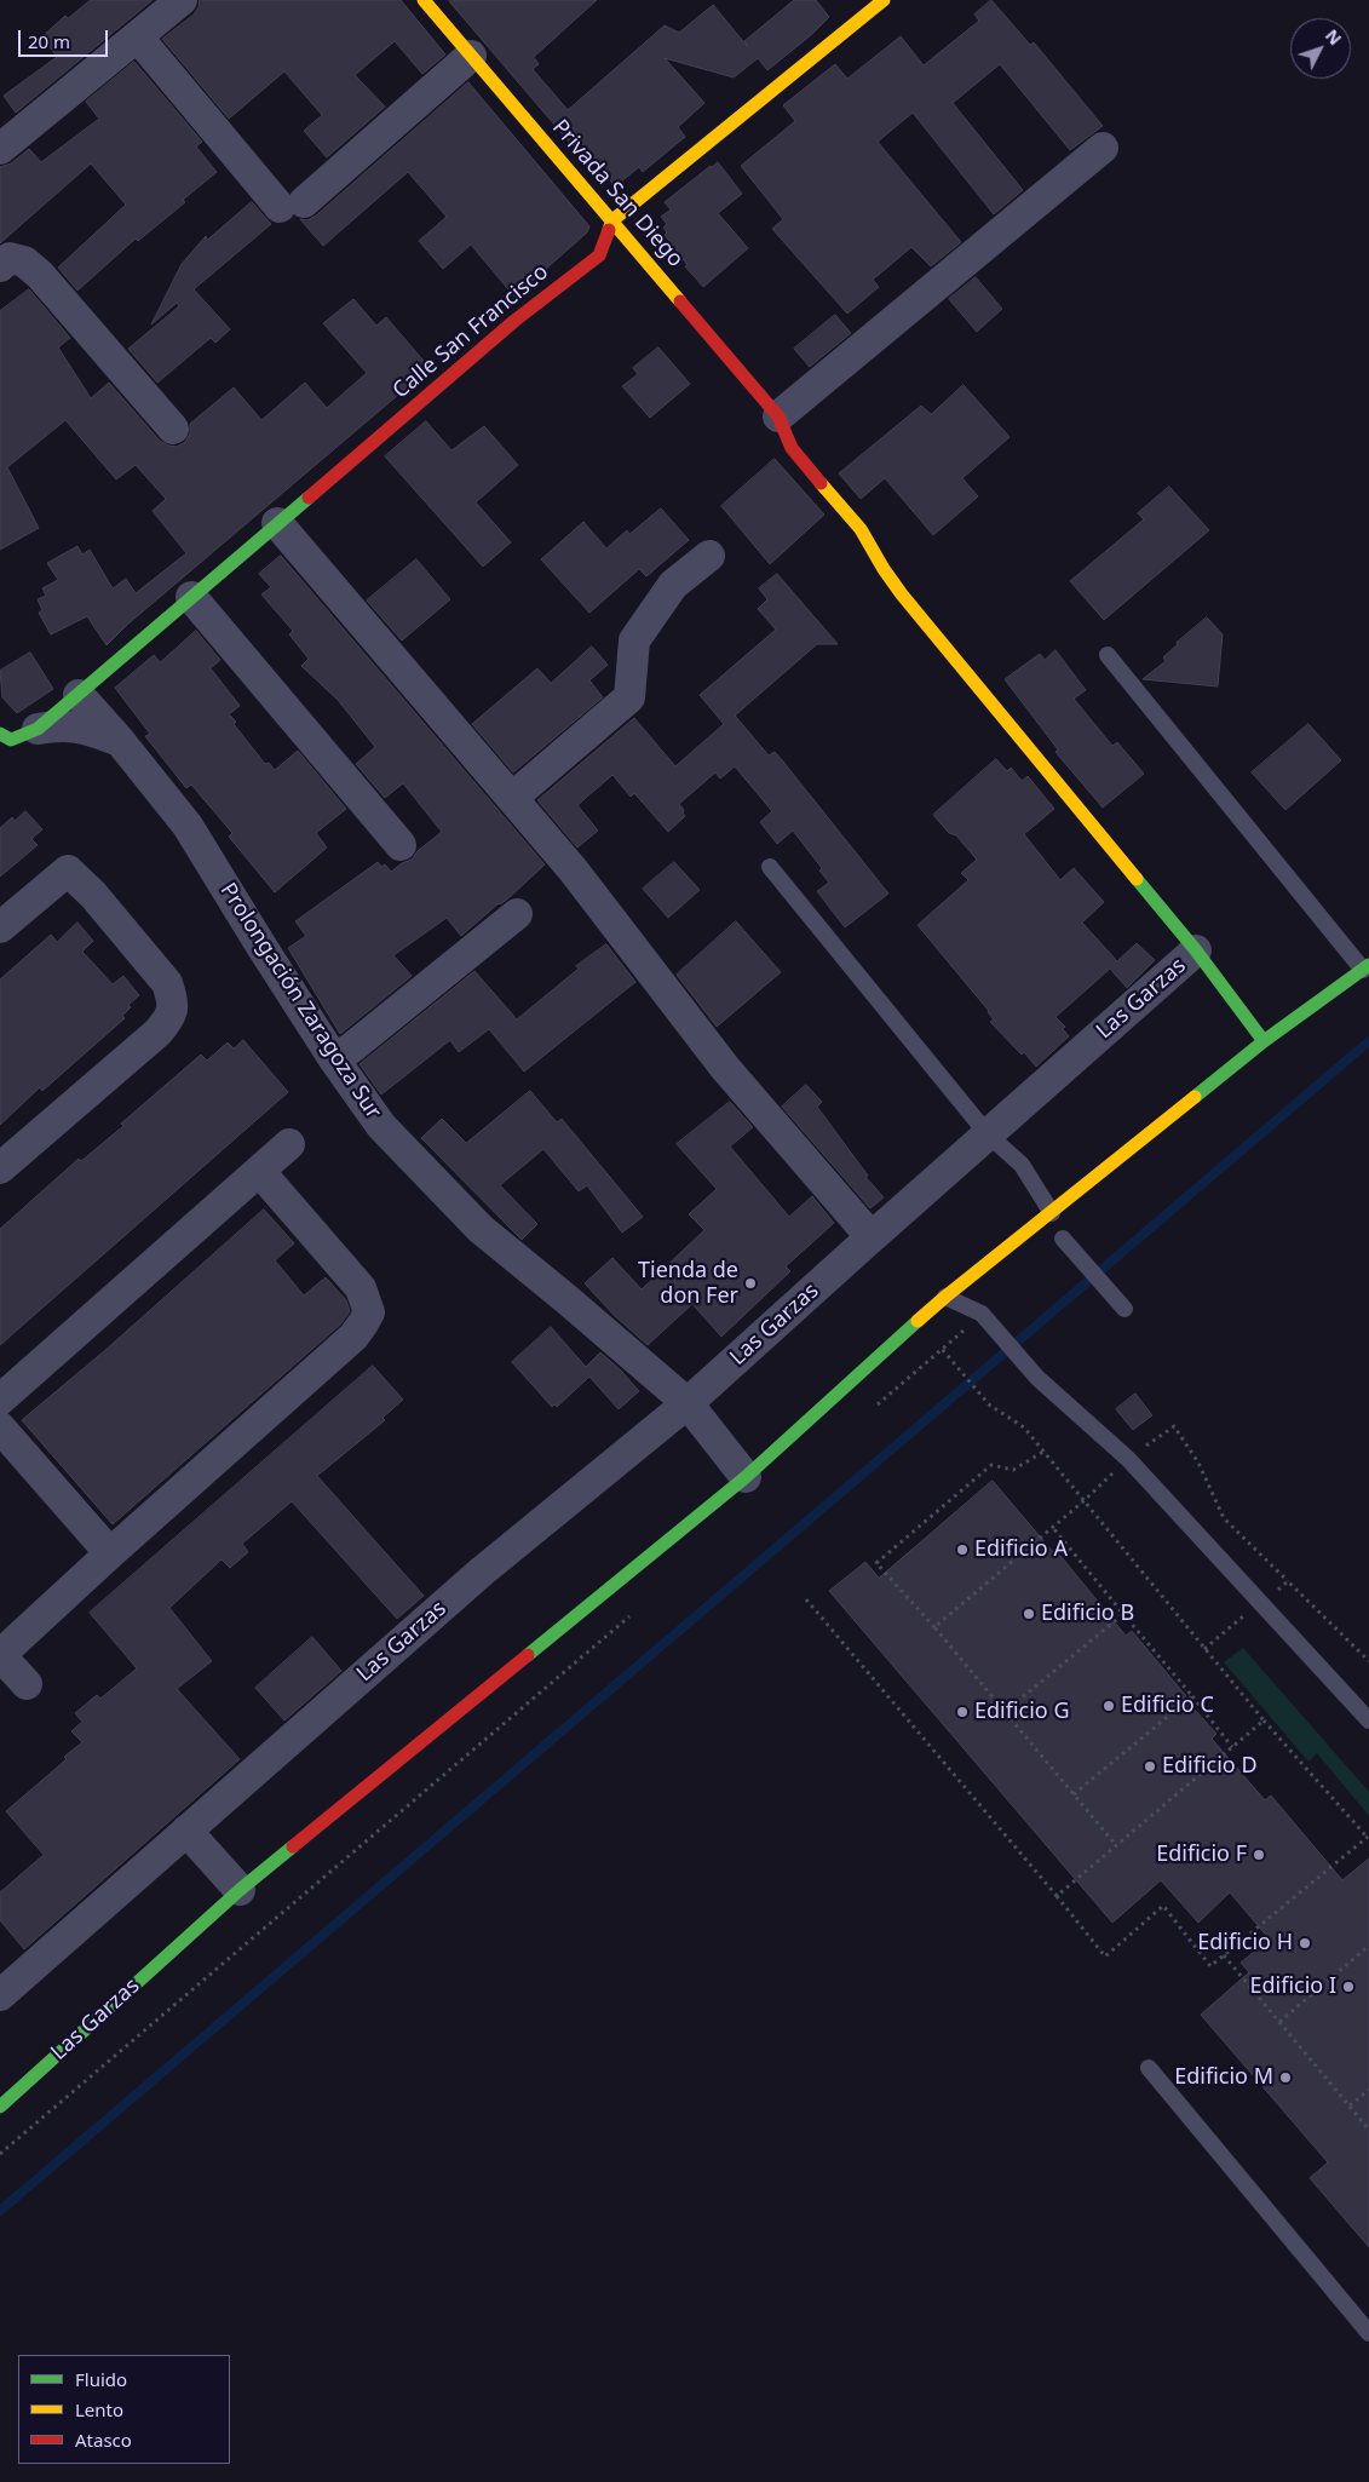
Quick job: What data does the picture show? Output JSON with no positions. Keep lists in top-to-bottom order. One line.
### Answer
{"streets":{"street":["Privada San Diego","Calle San Francisco","Las Garzas","Prolongación Zaragoza Sur"]},"crossings":[["Privada San Diego","Calle San Francisco"],["Privada San Diego","Las Garzas"],["Calle San Francisco","Prolongación Zaragoza Sur"],["Las Garzas","Prolongación Zaragoza Sur"]],"places":["Tienda de don Fer","Edificio A","Edificio B","Edificio C","Edificio G","Edificio D","Edificio F","Edificio H","Edificio I","Edificio M"],"legend":["Fluido","Lento","Atasco"],"scale_bar":"20 m","north":"top right"}
